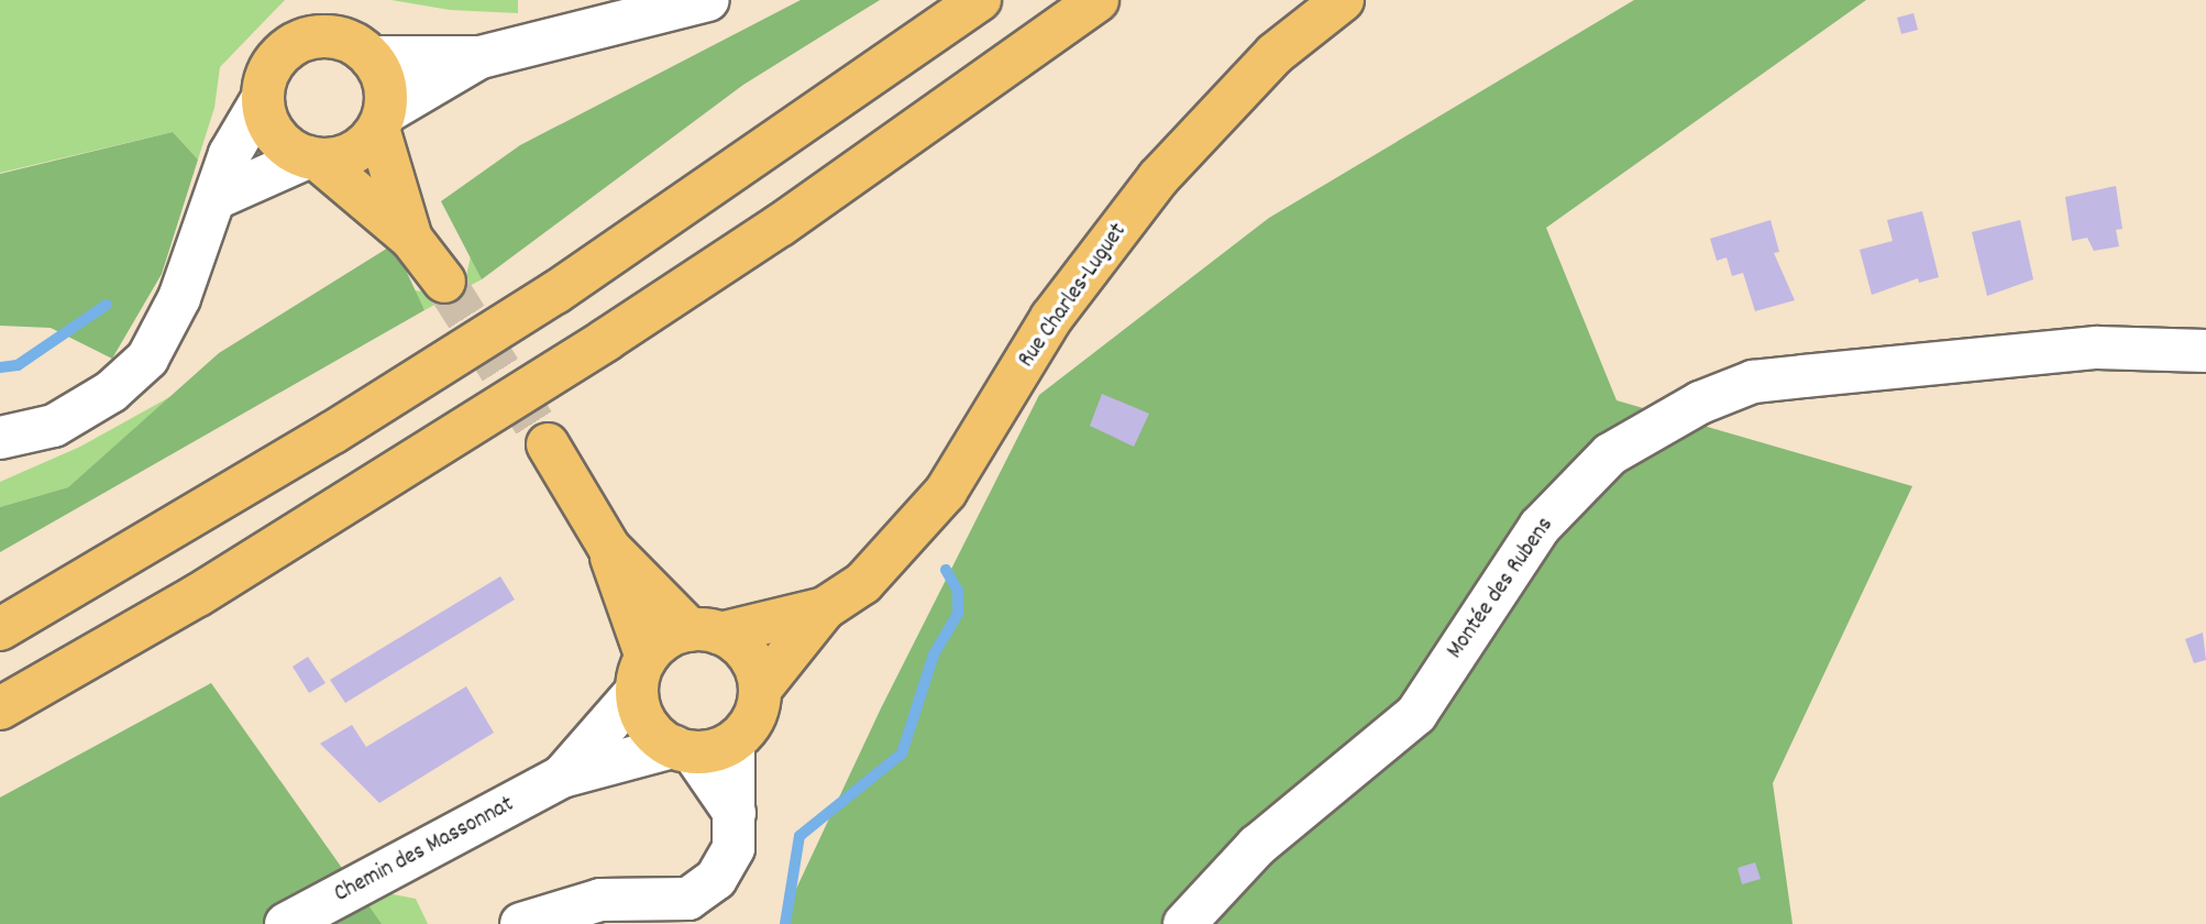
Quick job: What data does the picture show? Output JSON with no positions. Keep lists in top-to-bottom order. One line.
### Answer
{"streets":{"main road":["Rue Charles-Luguet"],"street":["Montée des Rubens","Chemin des Massonnat"]},"crossings":[["Rue Charles-Luguet","Chemin des Massonnat"]]}
